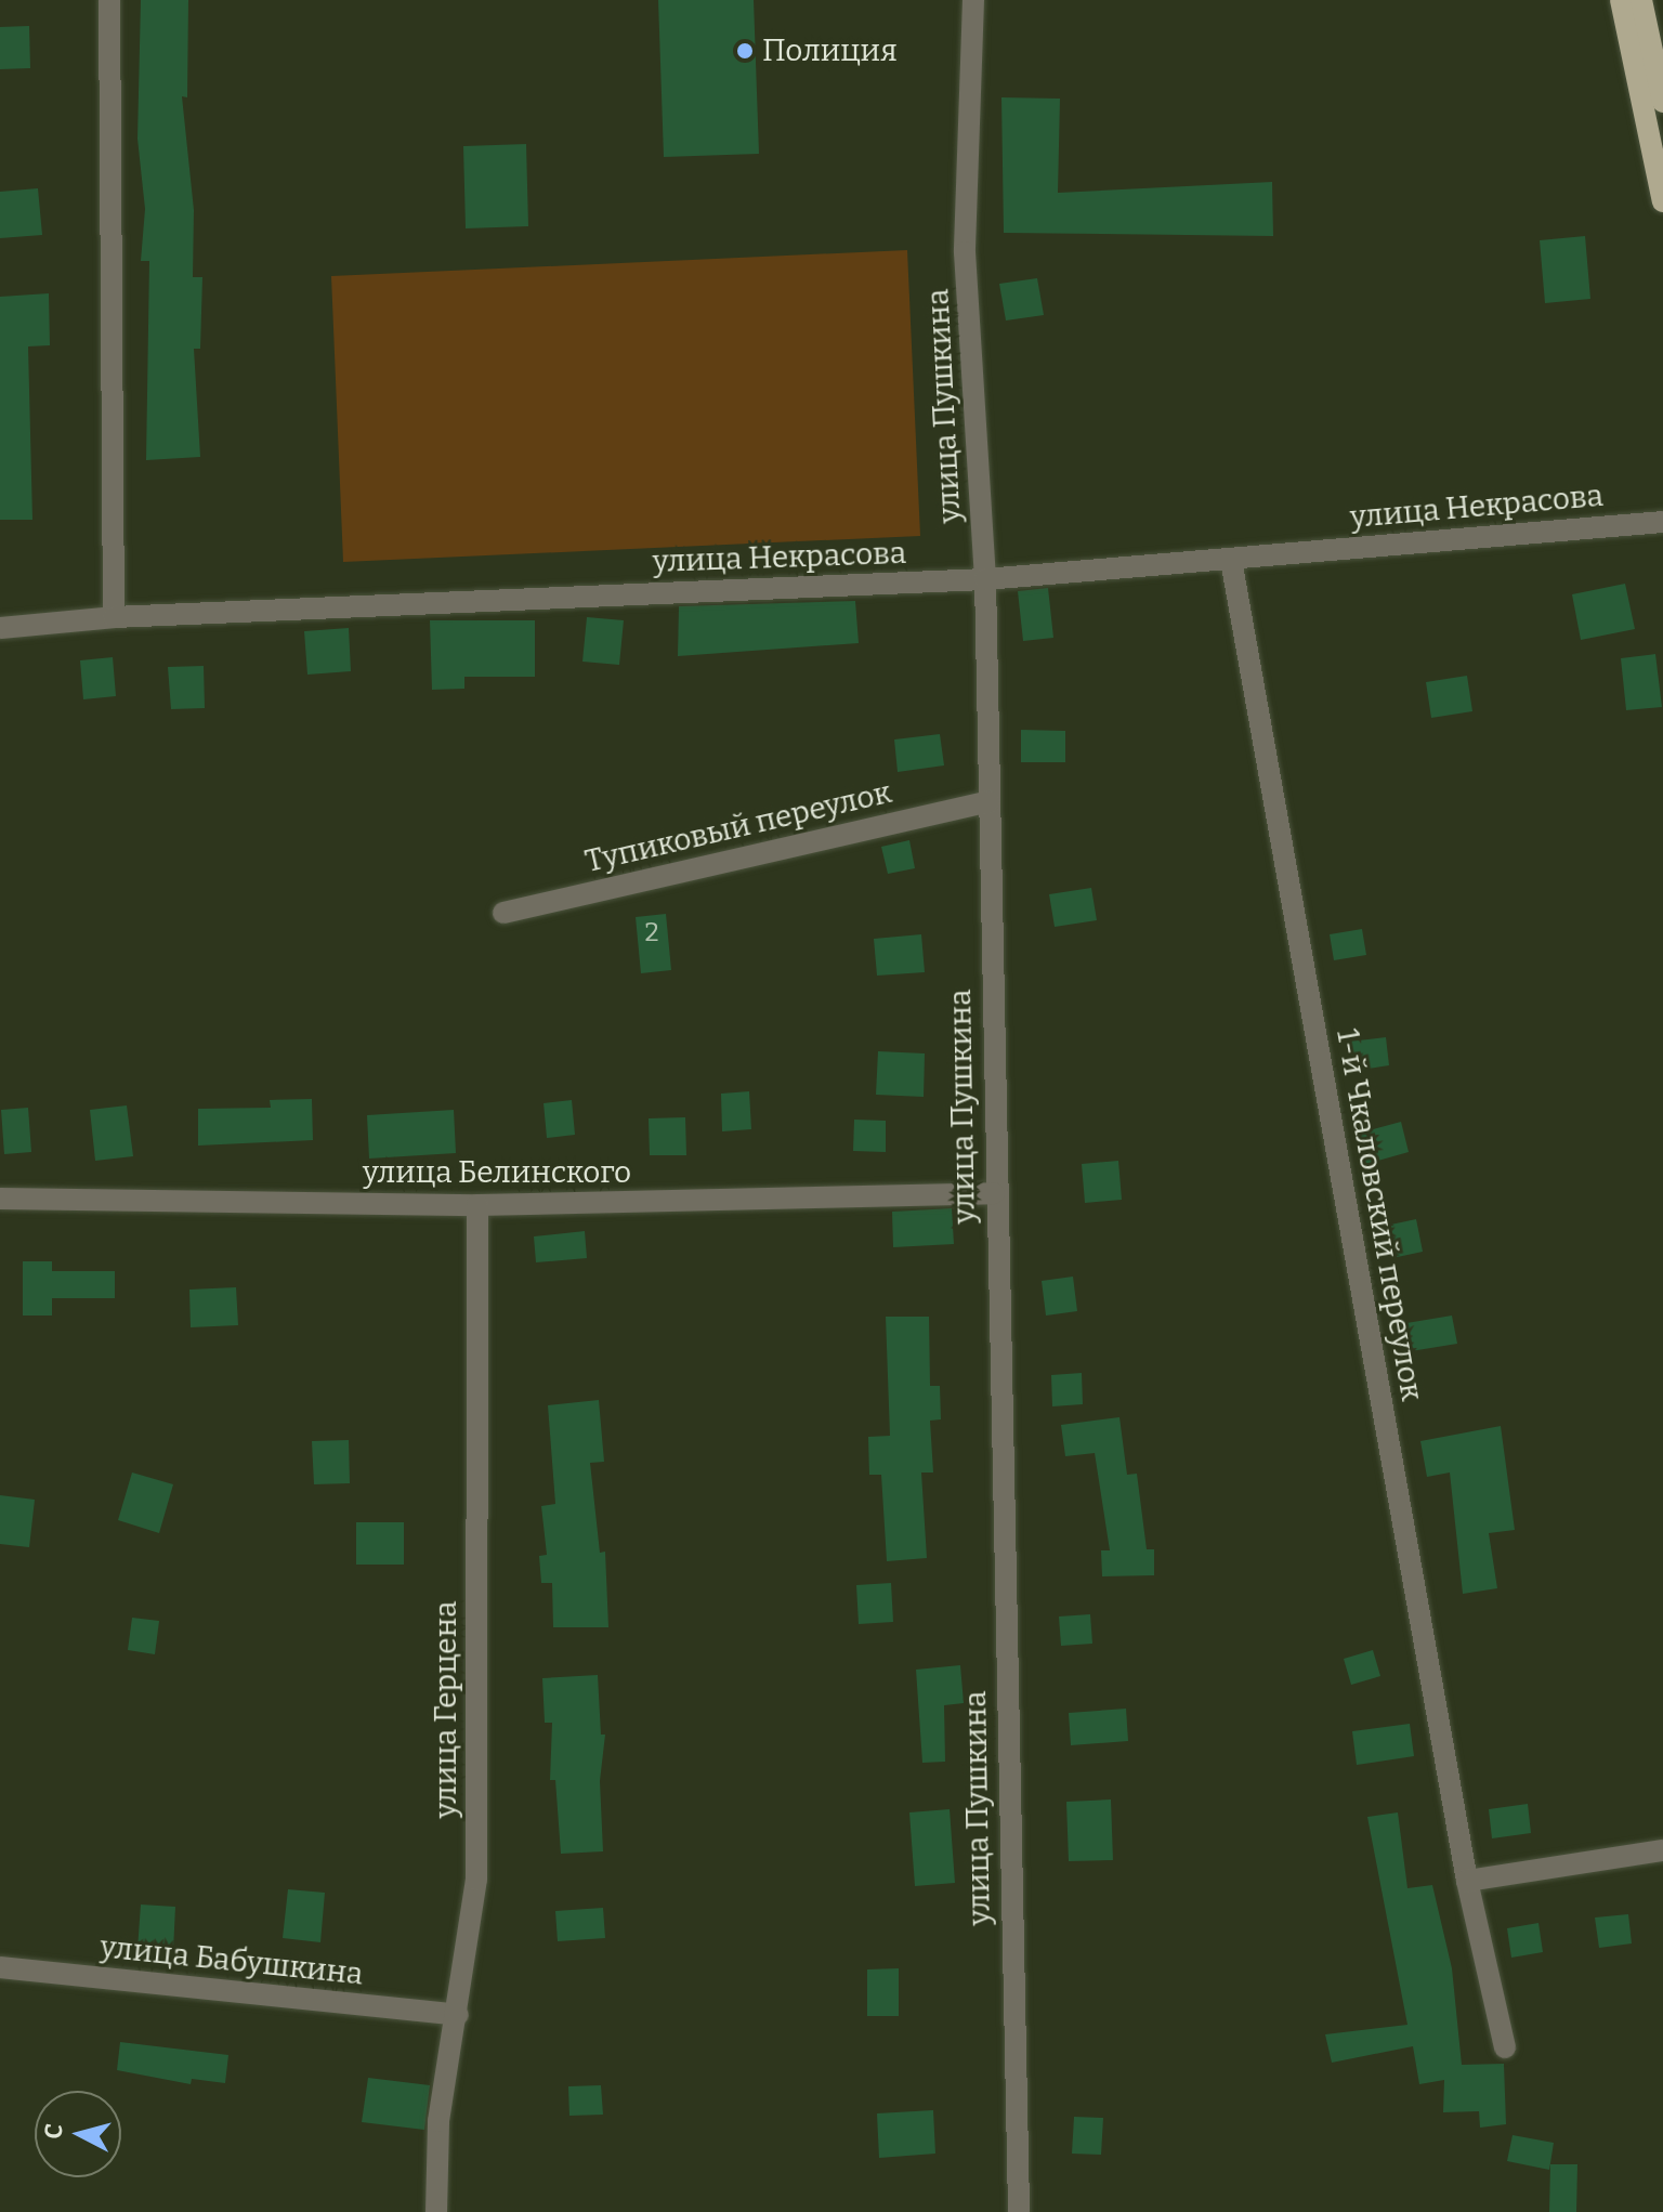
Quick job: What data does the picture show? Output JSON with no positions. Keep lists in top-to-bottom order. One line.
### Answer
{"streets":{"street":["улица Пушкина","улица Некрасова","Тупиковый переулок","улица Белинского","1-й Чкаловский переулок","улица Герцена","улица Бабушкина"]},"crossings":[["улица Пушкина","улица Некрасова"],["улица Пушкина","Тупиковый переулок"],["улица Пушкина","улица Белинского"],["улица Некрасова","1-й Чкаловский переулок"],["улица Белинского","улица Герцена"],["улица Герцена","улица Бабушкина"]],"places":["Полиция"],"house_numbers":["2"],"north":"left"}
